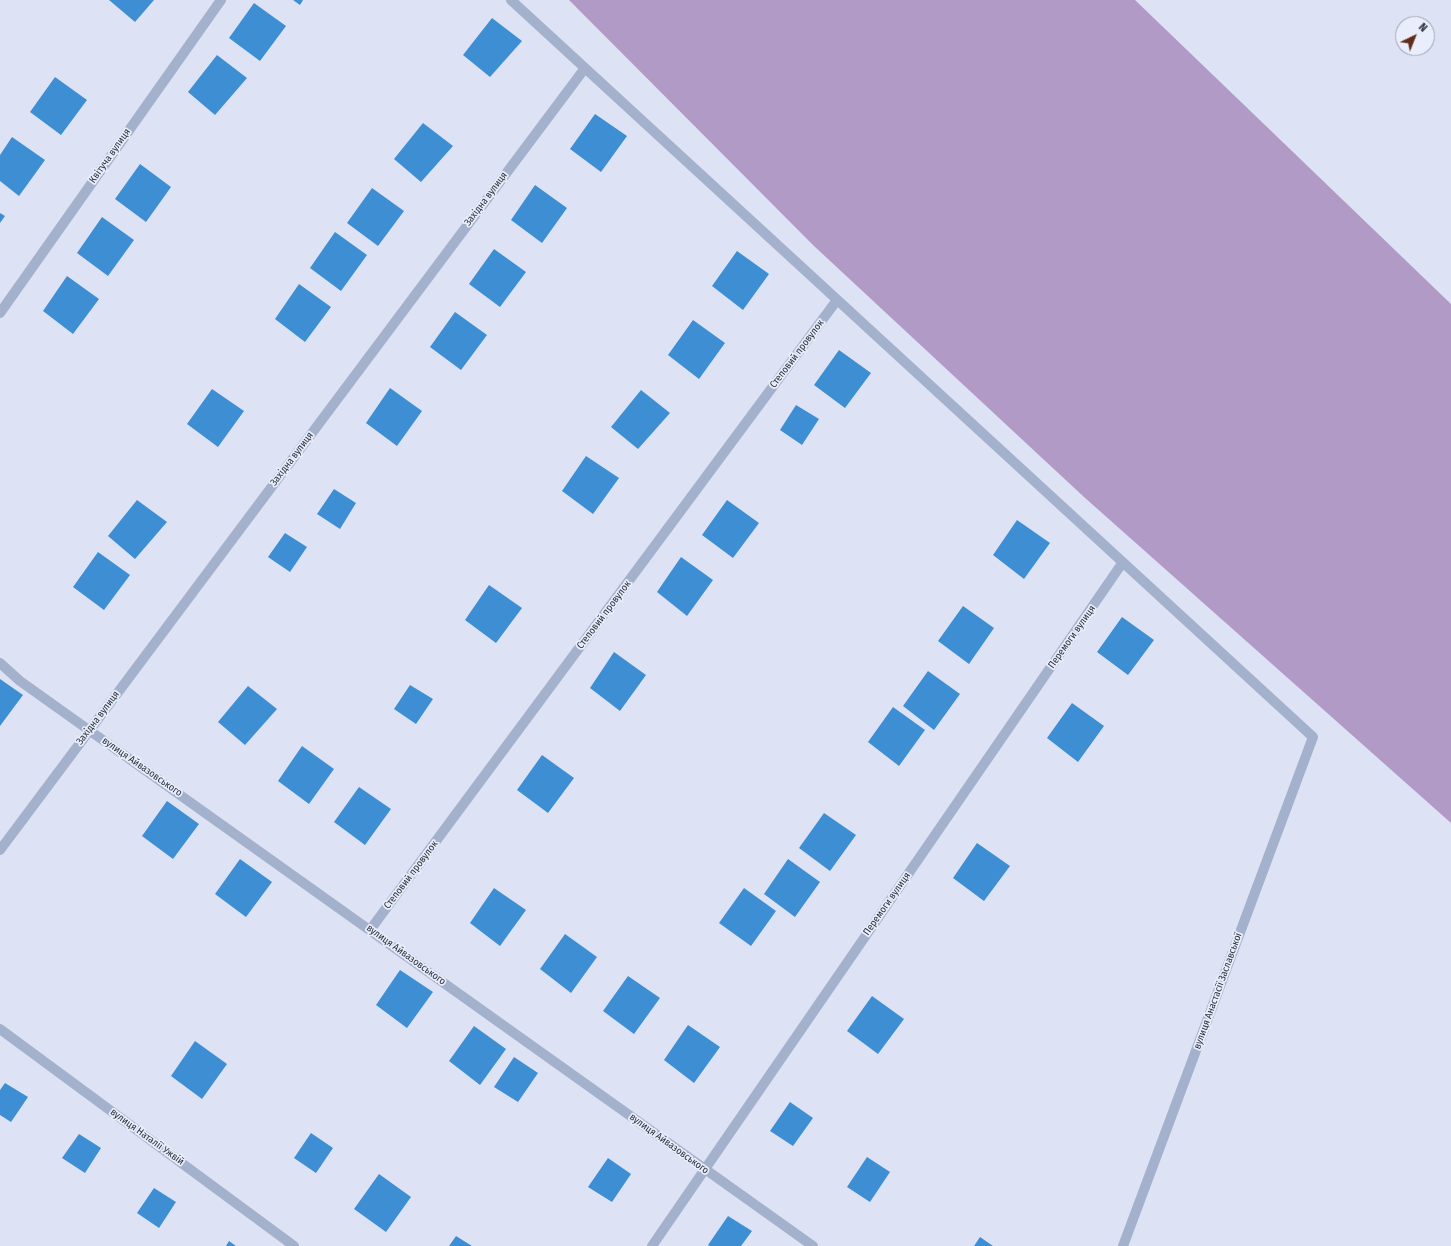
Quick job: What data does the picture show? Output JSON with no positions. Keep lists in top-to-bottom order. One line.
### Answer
{"streets":{"street":["Квітуча вулиця","Західна вулиця","Степовий провулок","Перемоги вулиця","вулиця Айвазовського","вулиця Анастасії Заславської","вулиця Наталії Ужвій"]},"crossings":[["Західна вулиця","вулиця Айвазовського"],["Степовий провулок","вулиця Айвазовського"],["Перемоги вулиця","вулиця Айвазовського"],["Перемоги вулиця","вулиця Анастасії Заславської"]],"north":"top right"}
